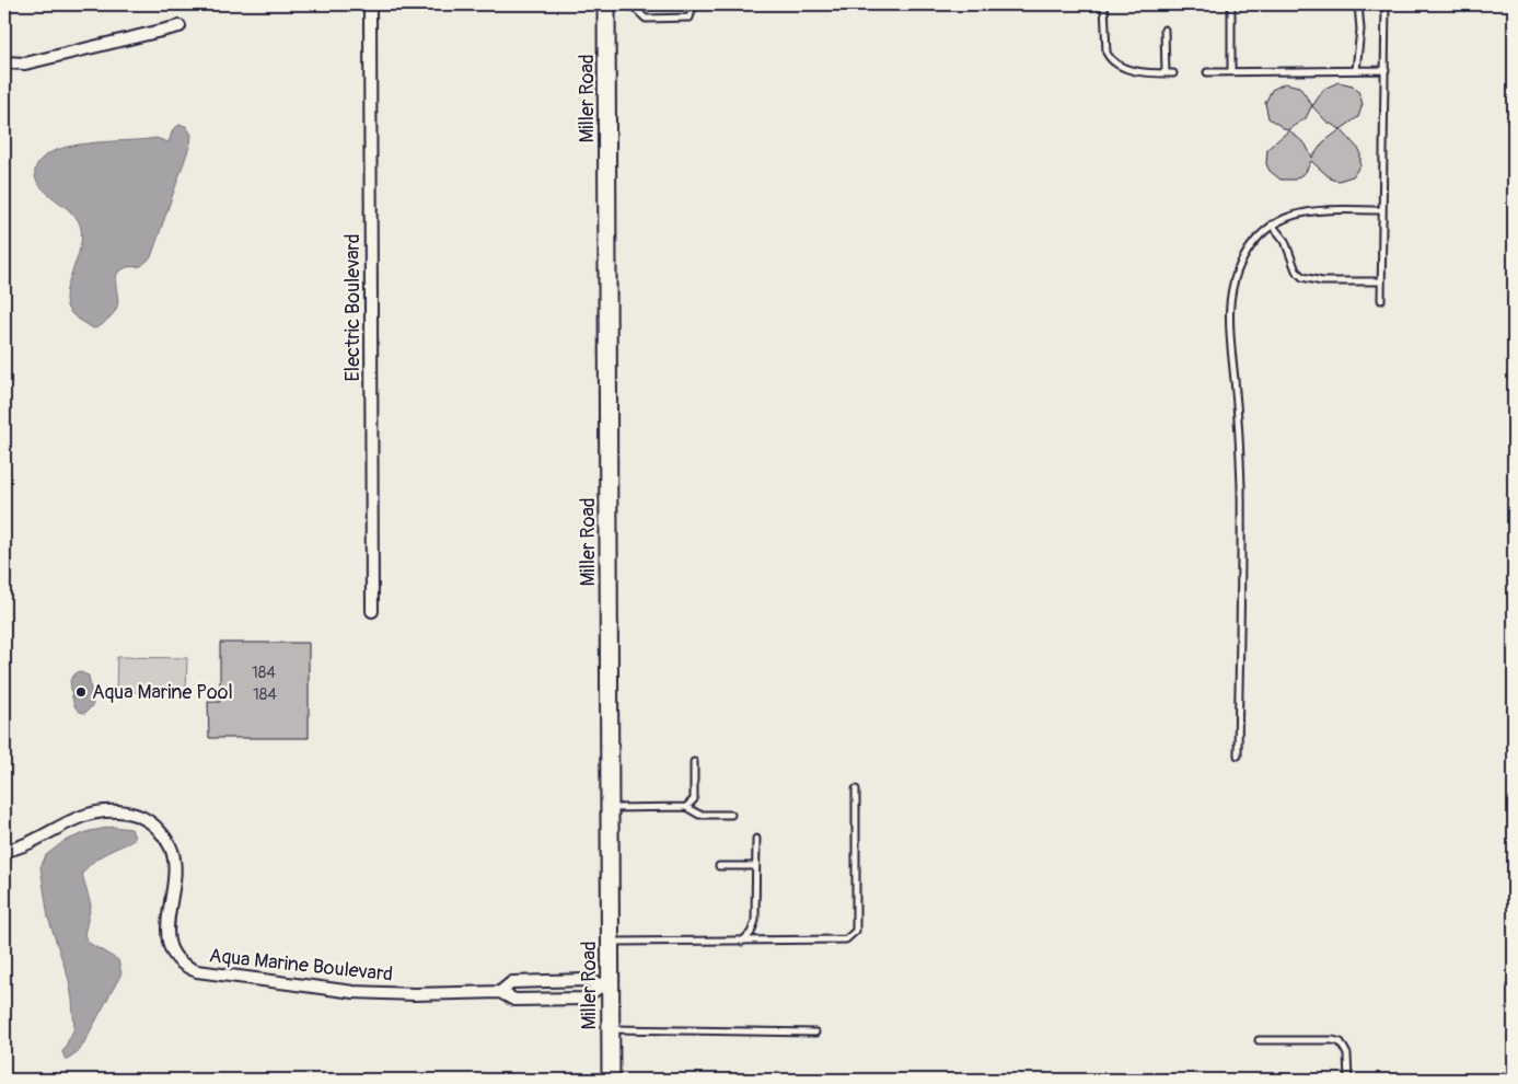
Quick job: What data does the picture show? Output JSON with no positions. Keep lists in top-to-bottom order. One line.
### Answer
{"streets":{"street":["Miller Road","Electric Boulevard","Aqua Marine Boulevard"]},"crossings":[["Miller Road","Aqua Marine Boulevard"]],"places":["Aqua Marine Pool"],"house_numbers":["184","184"]}
